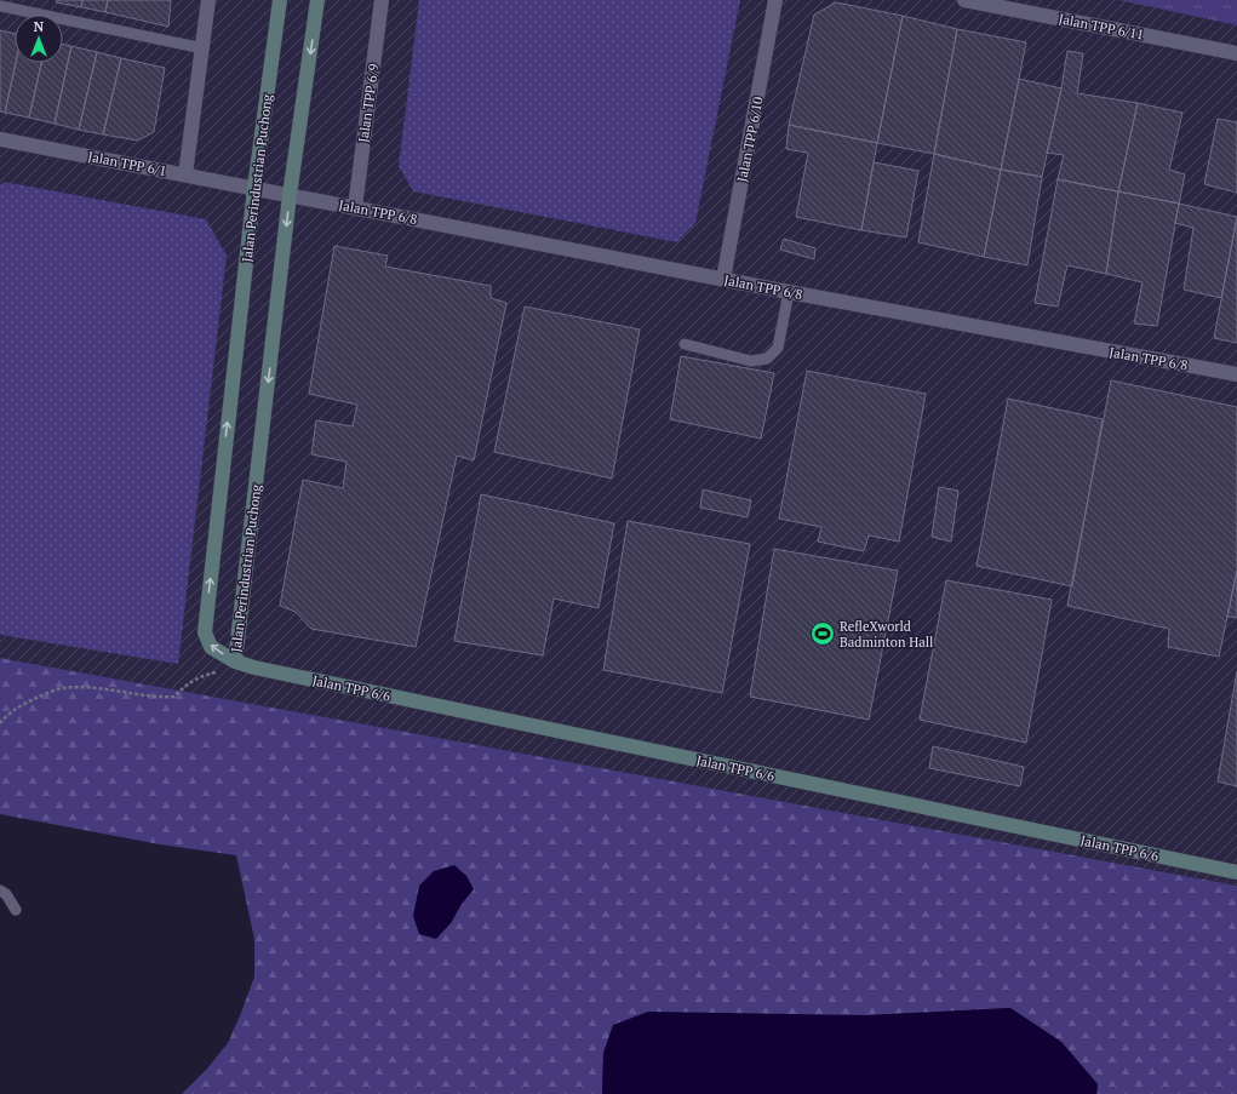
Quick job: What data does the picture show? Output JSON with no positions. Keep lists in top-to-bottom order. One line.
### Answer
{"streets":{"street":["Jalan TPP 6/11","Jalan TPP 6/9","Jalan TPP 6/10","Jalan TPP 6/1","Jalan Perindustrian Puchong","Jalan TPP 6/8","Jalan TPP 6/6"]},"crossings":[["Jalan TPP 6/9","Jalan TPP 6/8"],["Jalan TPP 6/10","Jalan TPP 6/8"],["Jalan TPP 6/1","Jalan Perindustrian Puchong"],["Jalan TPP 6/1","Jalan TPP 6/8"],["Jalan Perindustrian Puchong","Jalan TPP 6/8"],["Jalan Perindustrian Puchong","Jalan TPP 6/6"]],"places":{"sports":["RefleXworld Badminton Hall"]},"north":"top"}
